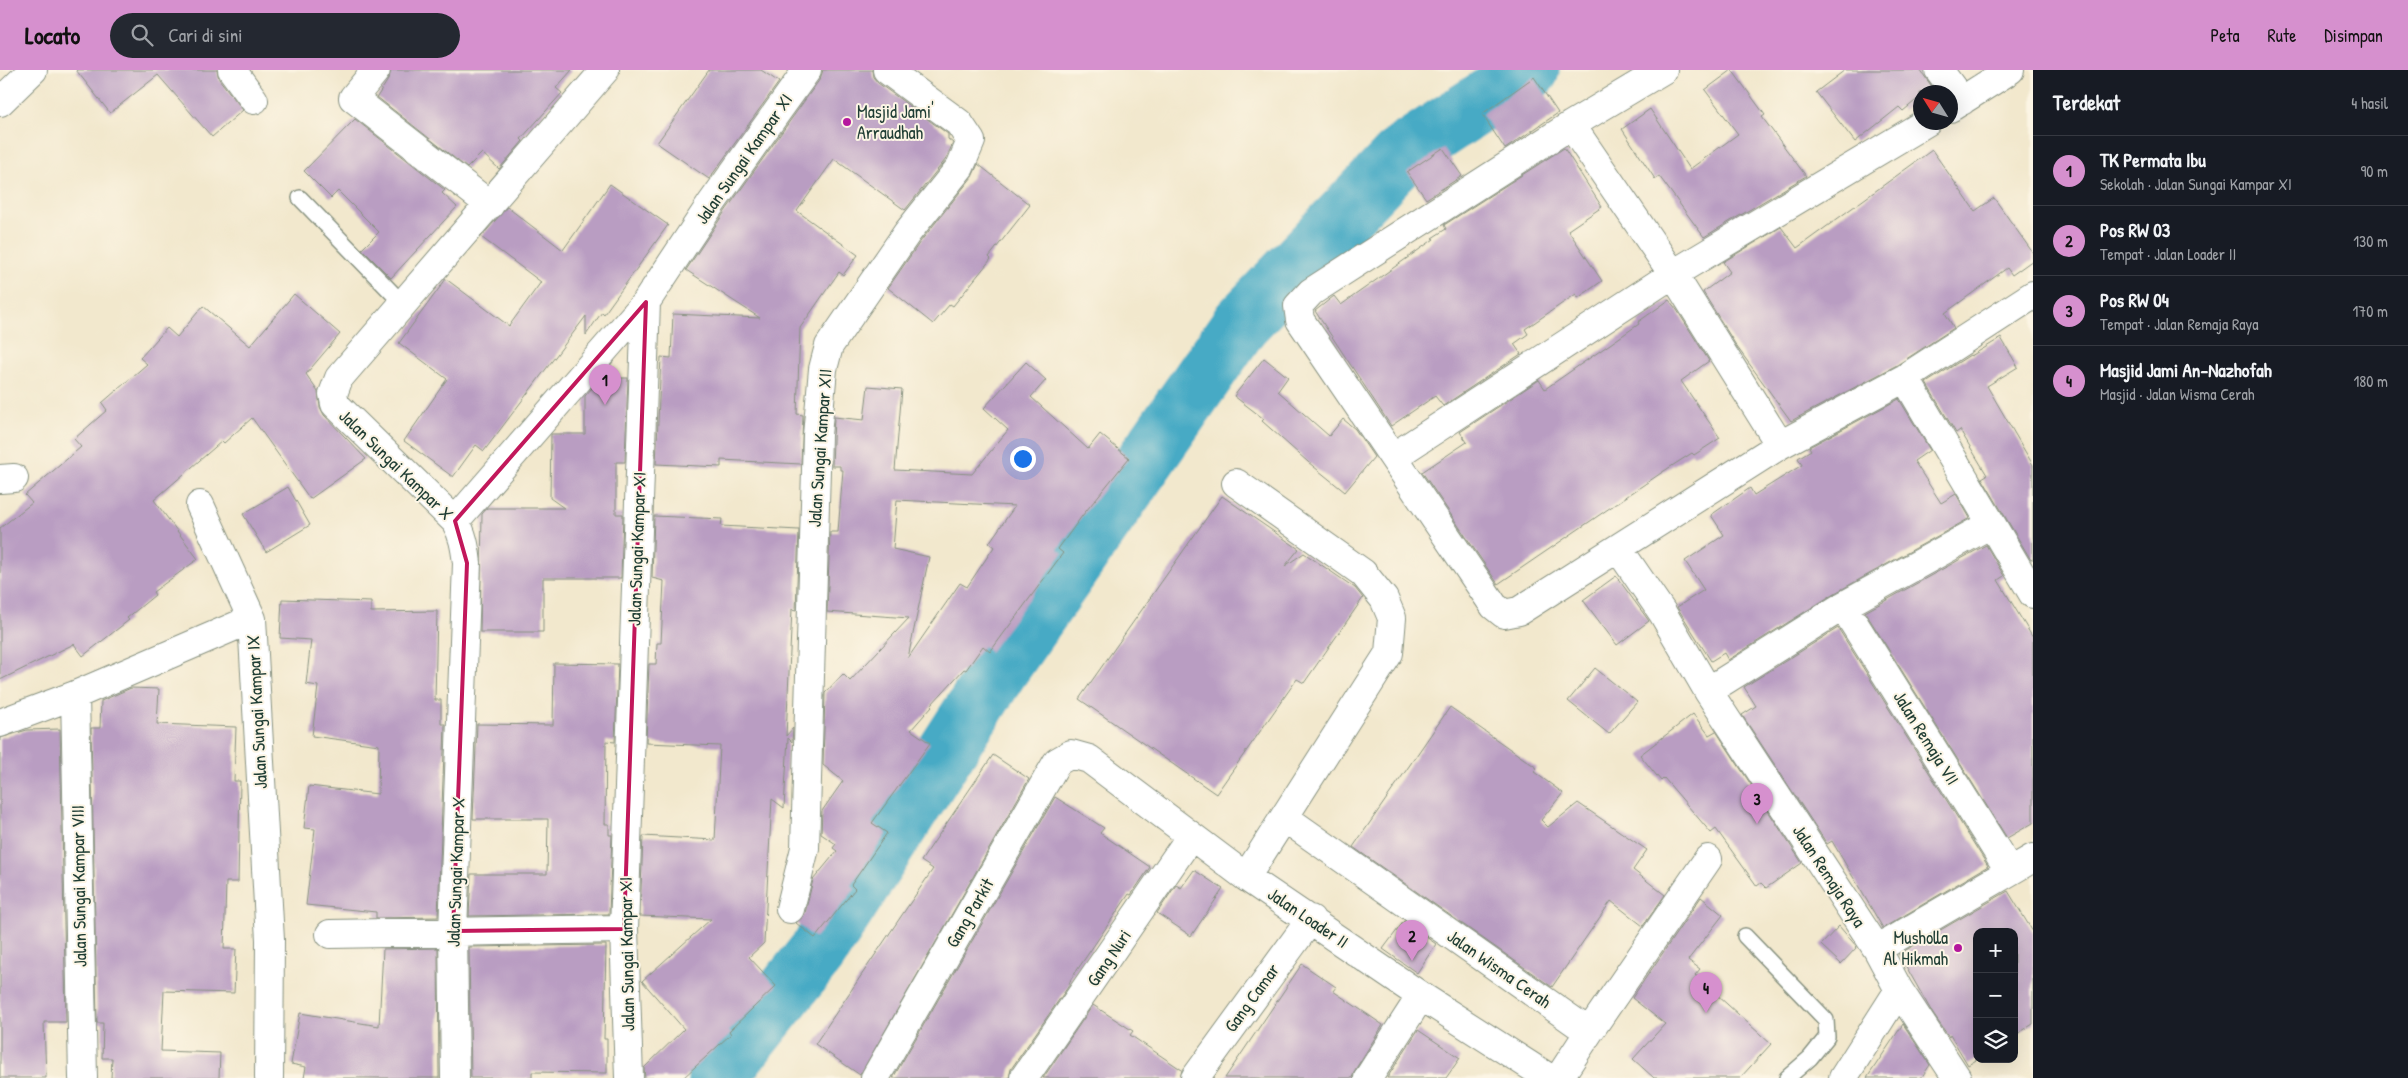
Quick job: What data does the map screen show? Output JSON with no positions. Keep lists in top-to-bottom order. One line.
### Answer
{"streets":{"street":["Jalan Sungai Kampar XI","Jalan Sungai Kampar XII","Jalan Sungai Kampar X","Jalan Sungai Kampar IX","Jalan Remaja VII","Jalan Remaja Raya","Jalan Sungai Kampar VIII","Gang Parkit","Jalan Loader II","Gang Nuri","Jalan Wisma Cerah","Gang Camar"]},"crossings":[["Jalan Sungai Kampar IX","Jalan Sungai Kampar VIII"],["Gang Parkit","Jalan Loader II"],["Jalan Loader II","Gang Nuri"],["Jalan Loader II","Gang Camar"]],"places":["Masjid Jami' Arraudhah","Musholla Al Hikmah"],"north":"top left","page":{"header":"Locato","search":"Cari di sini","nav":["Peta","Rute","Disimpan"],"heading":["Terdekat","4 hasil"],"list":[{"mark":"1","name":"TK Permata Ibu","note":"Sekolah · Jalan Sungai Kampar XI","value":"90 m"},{"mark":"2","name":"Pos RW 03","note":"Tempat · Jalan Loader II","value":"130 m"},{"mark":"3","name":"Pos RW 04","note":"Tempat · Jalan Remaja Raya","value":"170 m"},{"mark":"4","name":"Masjid Jami An-Nazhofah","note":"Masjid · Jalan Wisma Cerah","value":"180 m"}],"pins":["1","3","2","4"],"map_buttons":["+","−"]}}
